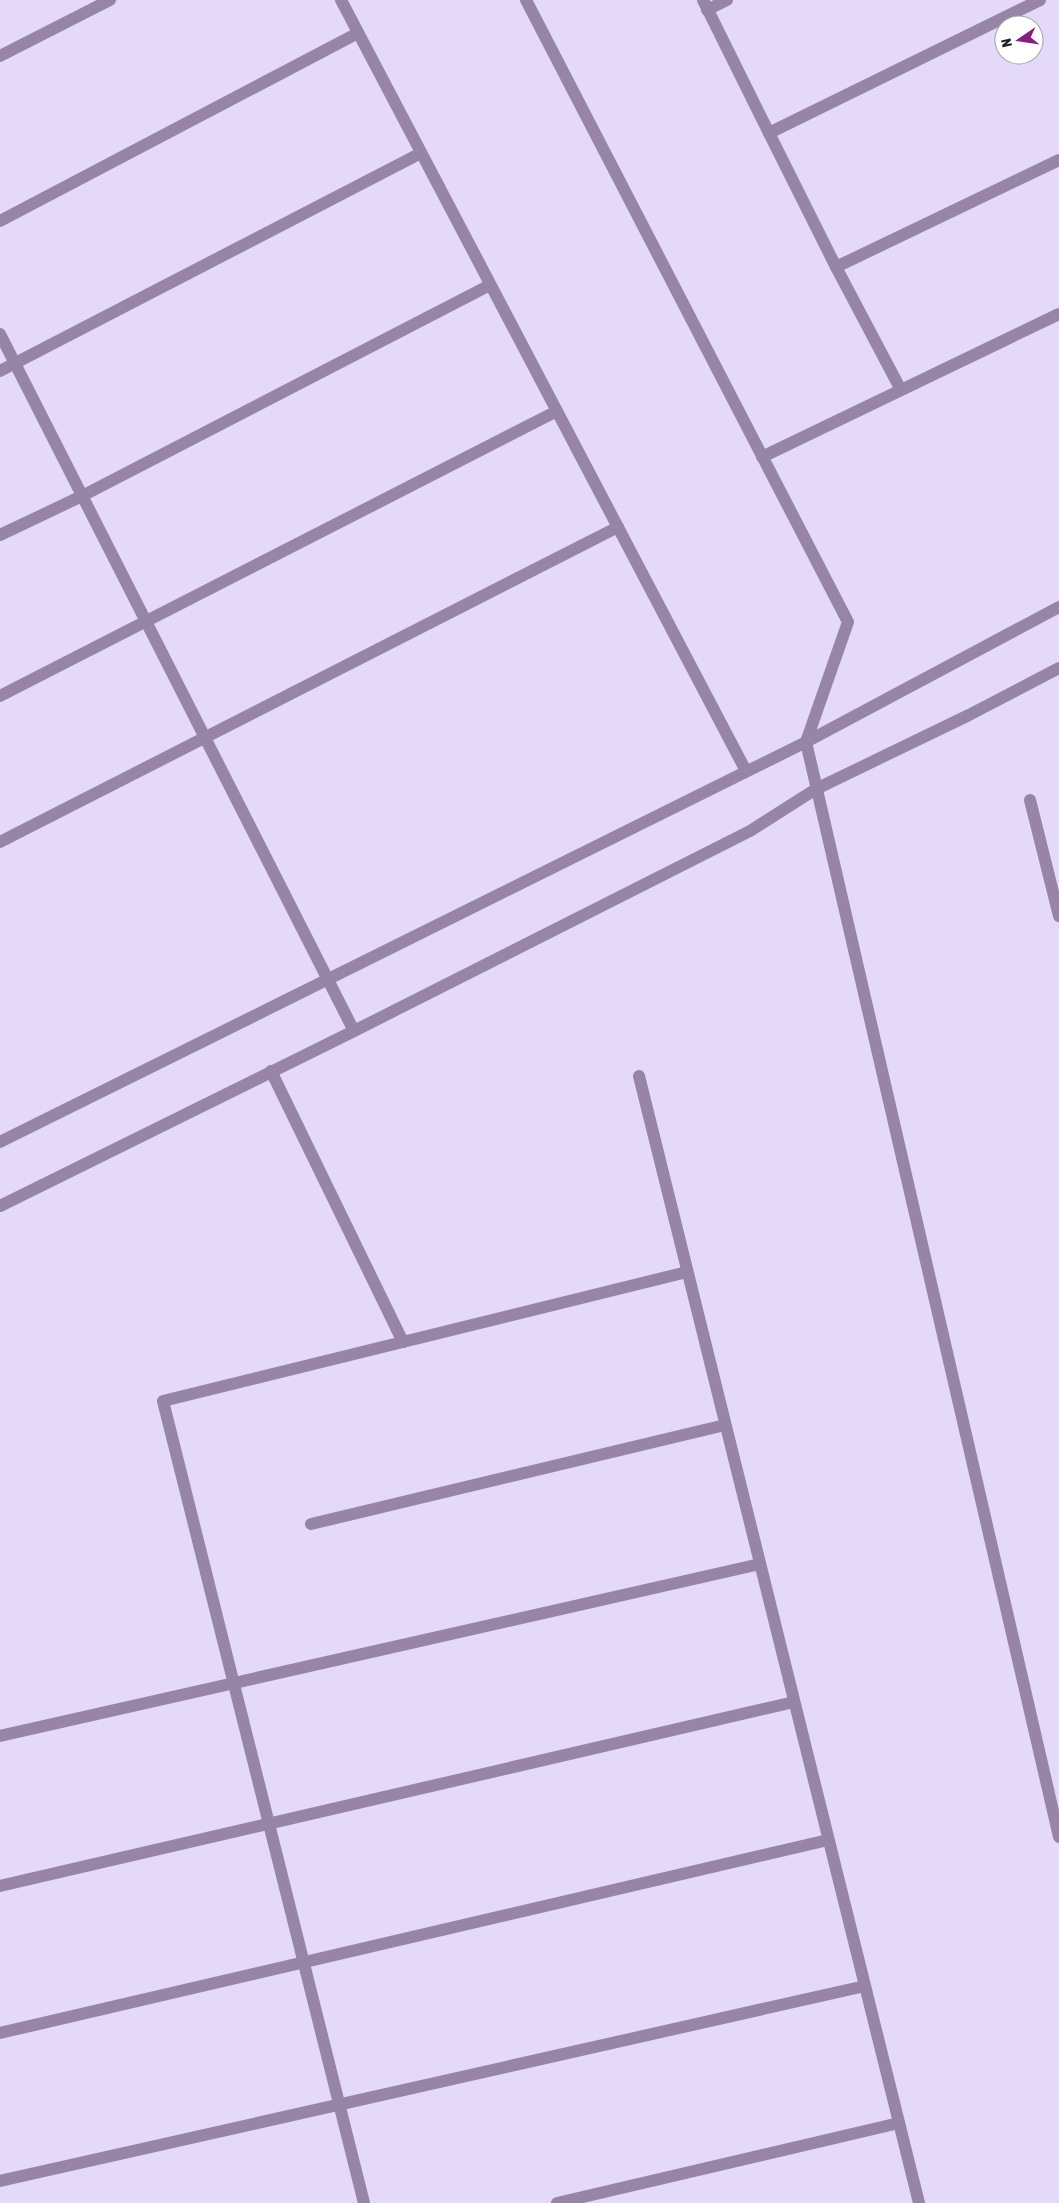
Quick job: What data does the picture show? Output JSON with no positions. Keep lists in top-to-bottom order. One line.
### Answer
{"north":"left"}
